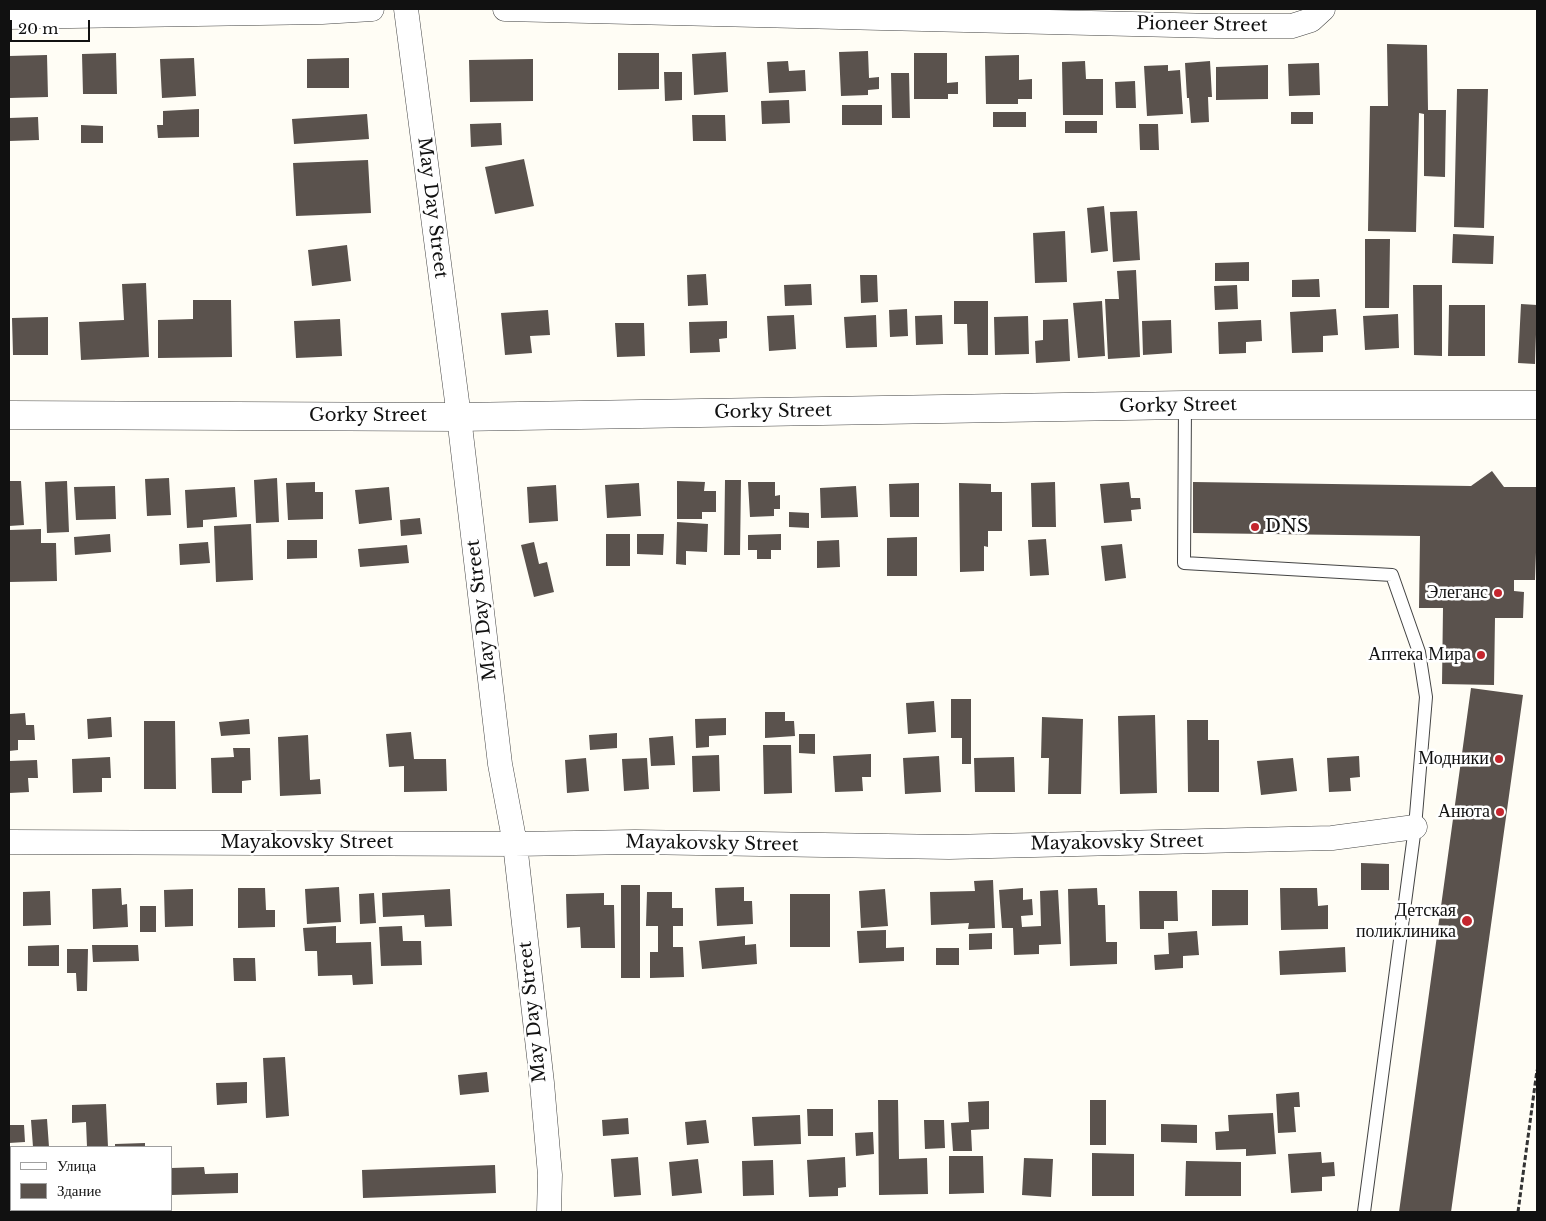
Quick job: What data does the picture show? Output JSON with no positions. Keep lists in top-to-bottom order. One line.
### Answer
{"streets":{"street":["Pioneer Street","May Day Street","Gorky Street","Mayakovsky Street"]},"crossings":[["May Day Street","Gorky Street"],["May Day Street","Mayakovsky Street"]],"places":["DNS","Элеганс","Аптека Мира","Модники","Анюта","Детская поликлиника"],"legend":["Улица","Здание"],"scale_bar":"20 m"}
